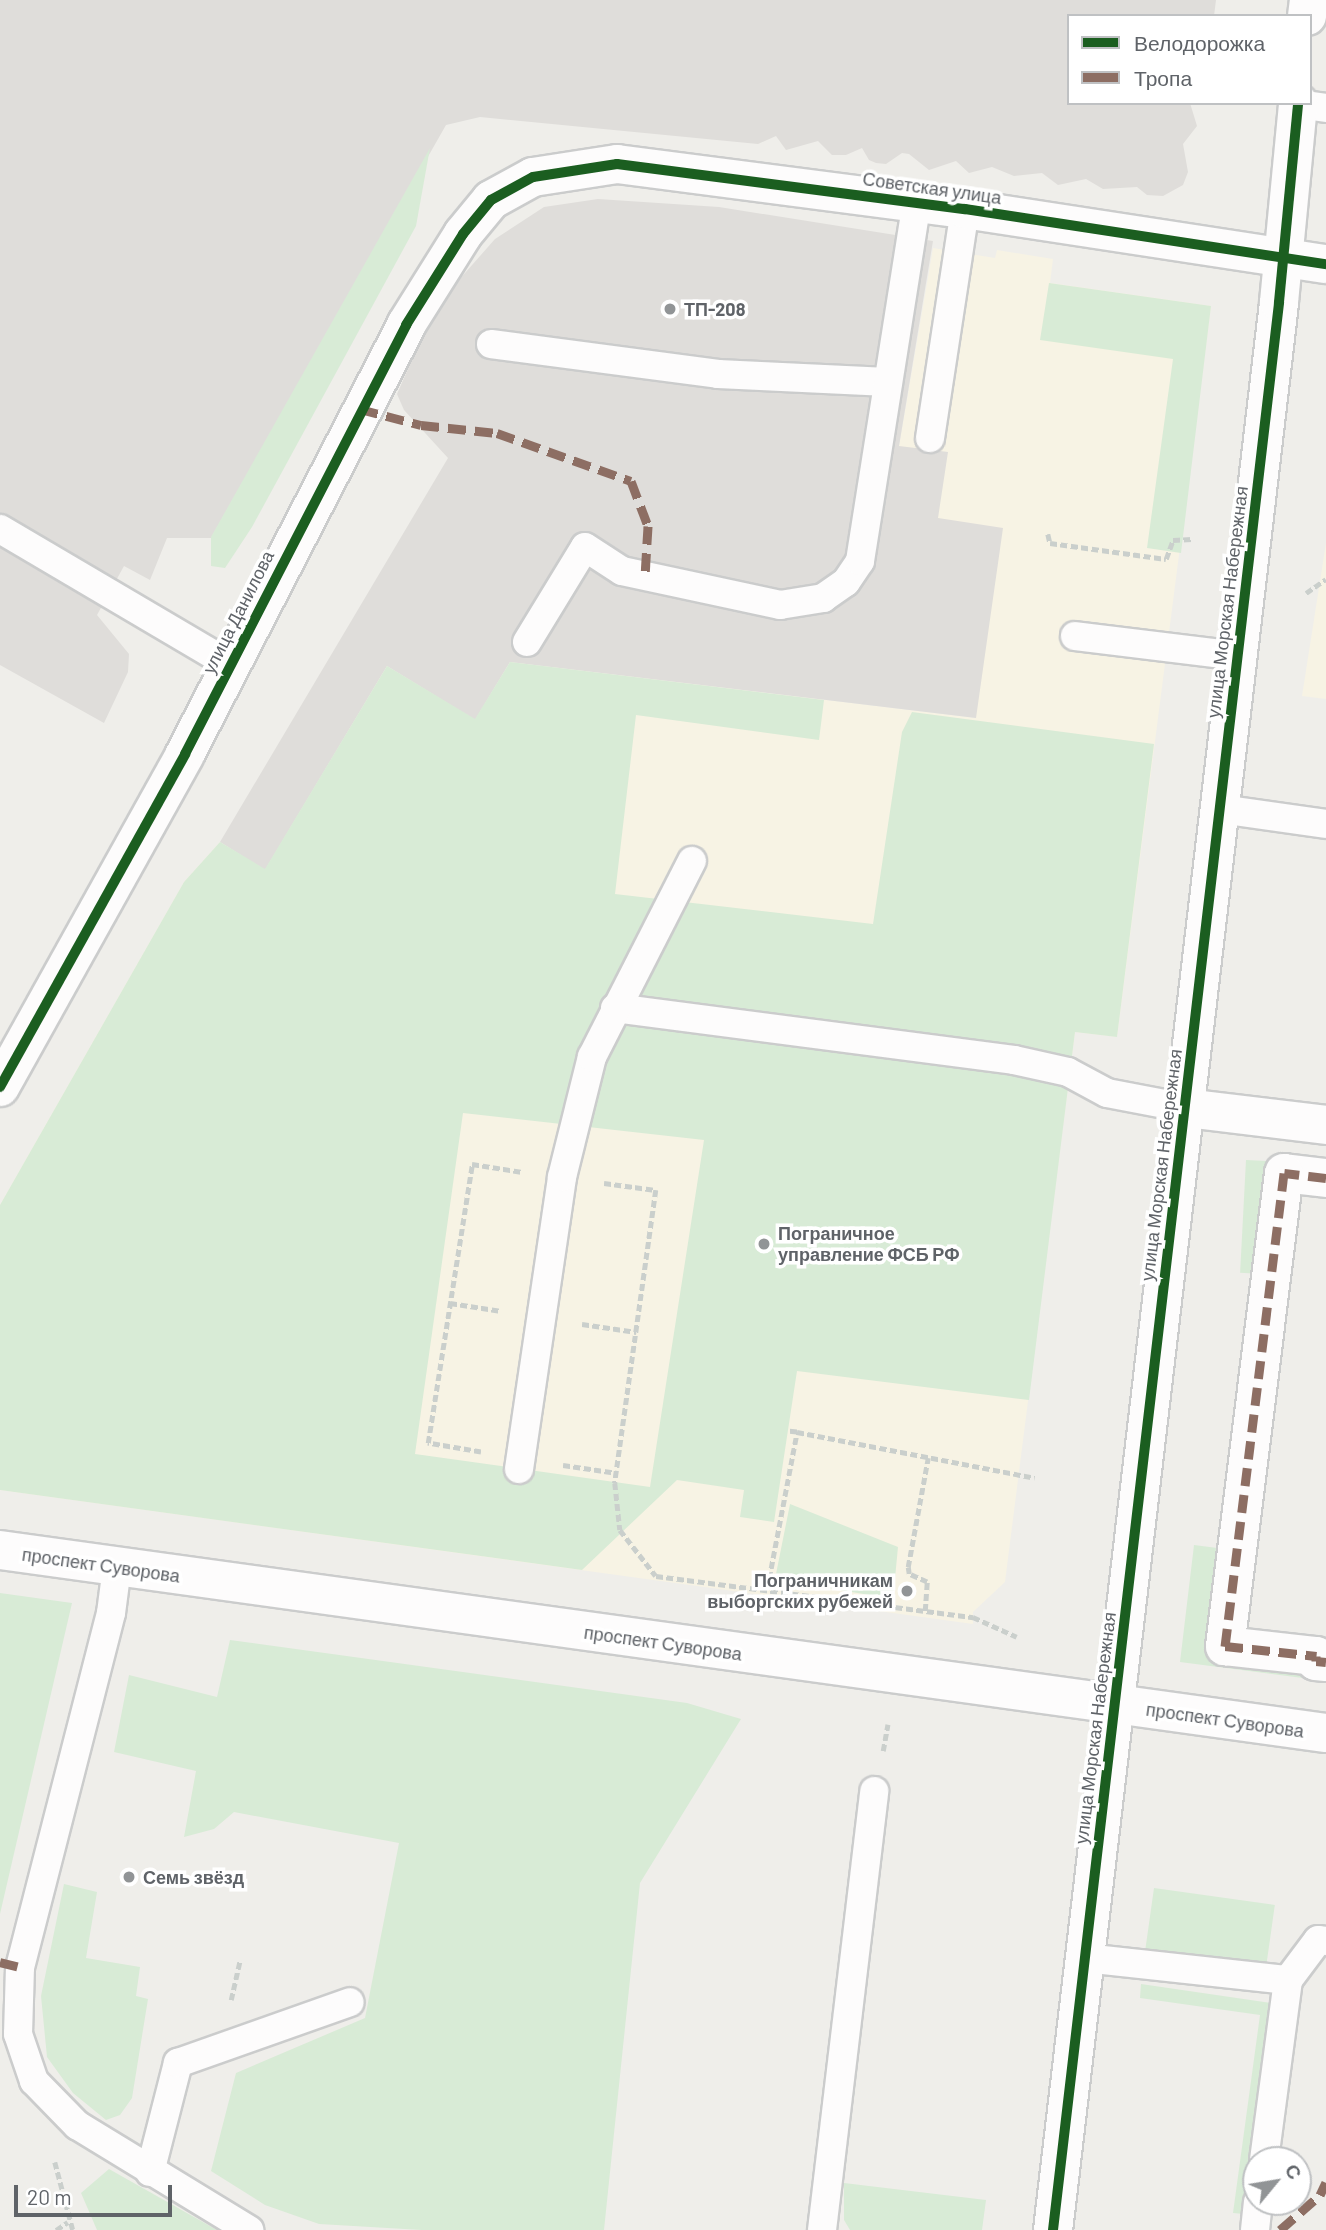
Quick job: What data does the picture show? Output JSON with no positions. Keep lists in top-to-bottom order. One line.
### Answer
{"streets":{"street":["Советская улица","улица Морская Набережная","улица Данилова","проспект Суворова"]},"crossings":[["Советская улица","улица Морская Набережная"],["Советская улица","улица Данилова"],["улица Морская Набережная","проспект Суворова"]],"places":["ТП-208","Пограничное управление ФСБ РФ","Пограничникам выборгских рубежей","Семь звёзд"],"legend":["Велодорожка","Тропа"],"scale_bar":"20 m","north":"top right"}
